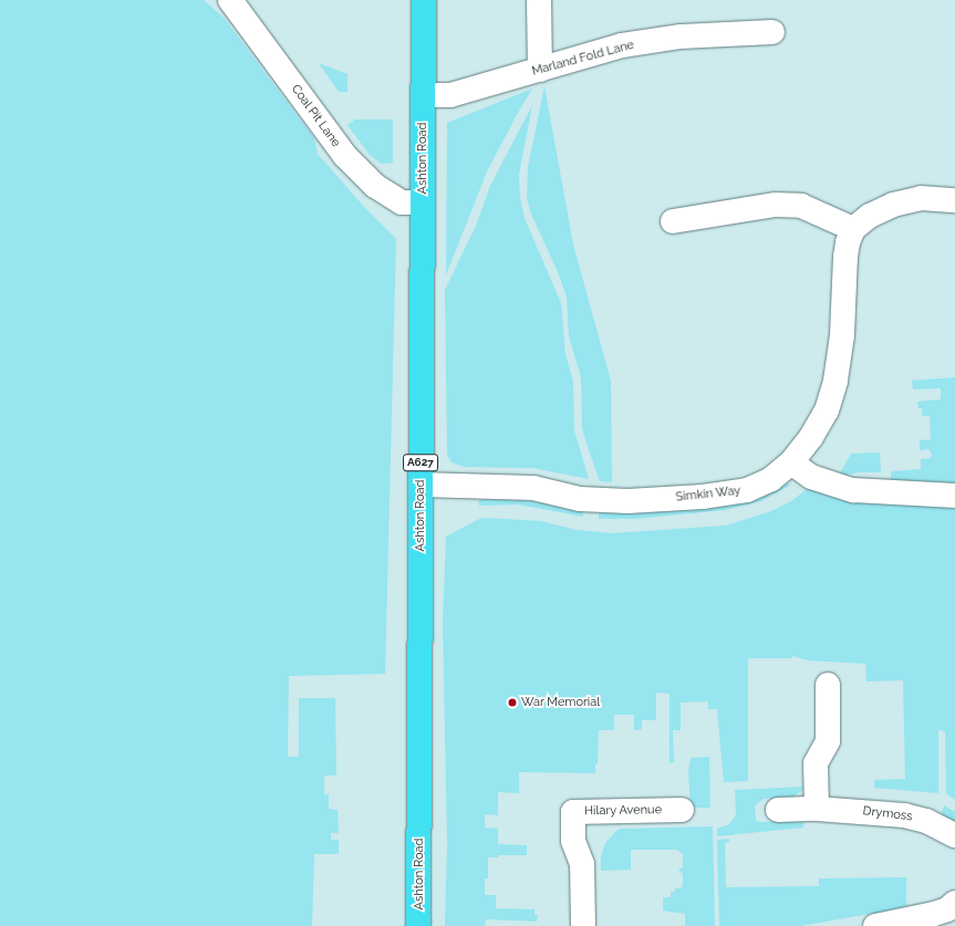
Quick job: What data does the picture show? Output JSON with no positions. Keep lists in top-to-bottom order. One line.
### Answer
{"streets":{"highway":["Ashton Road","A627"],"street":["Marland Fold Lane","Coal Pit Lane","Simkin Way","Hilary Avenue","Drymoss"]},"crossings":[["Marland Fold Lane","Ashton Road"],["Coal Pit Lane","Ashton Road"],["Ashton Road","Simkin Way"]],"places":["War Memorial"]}
